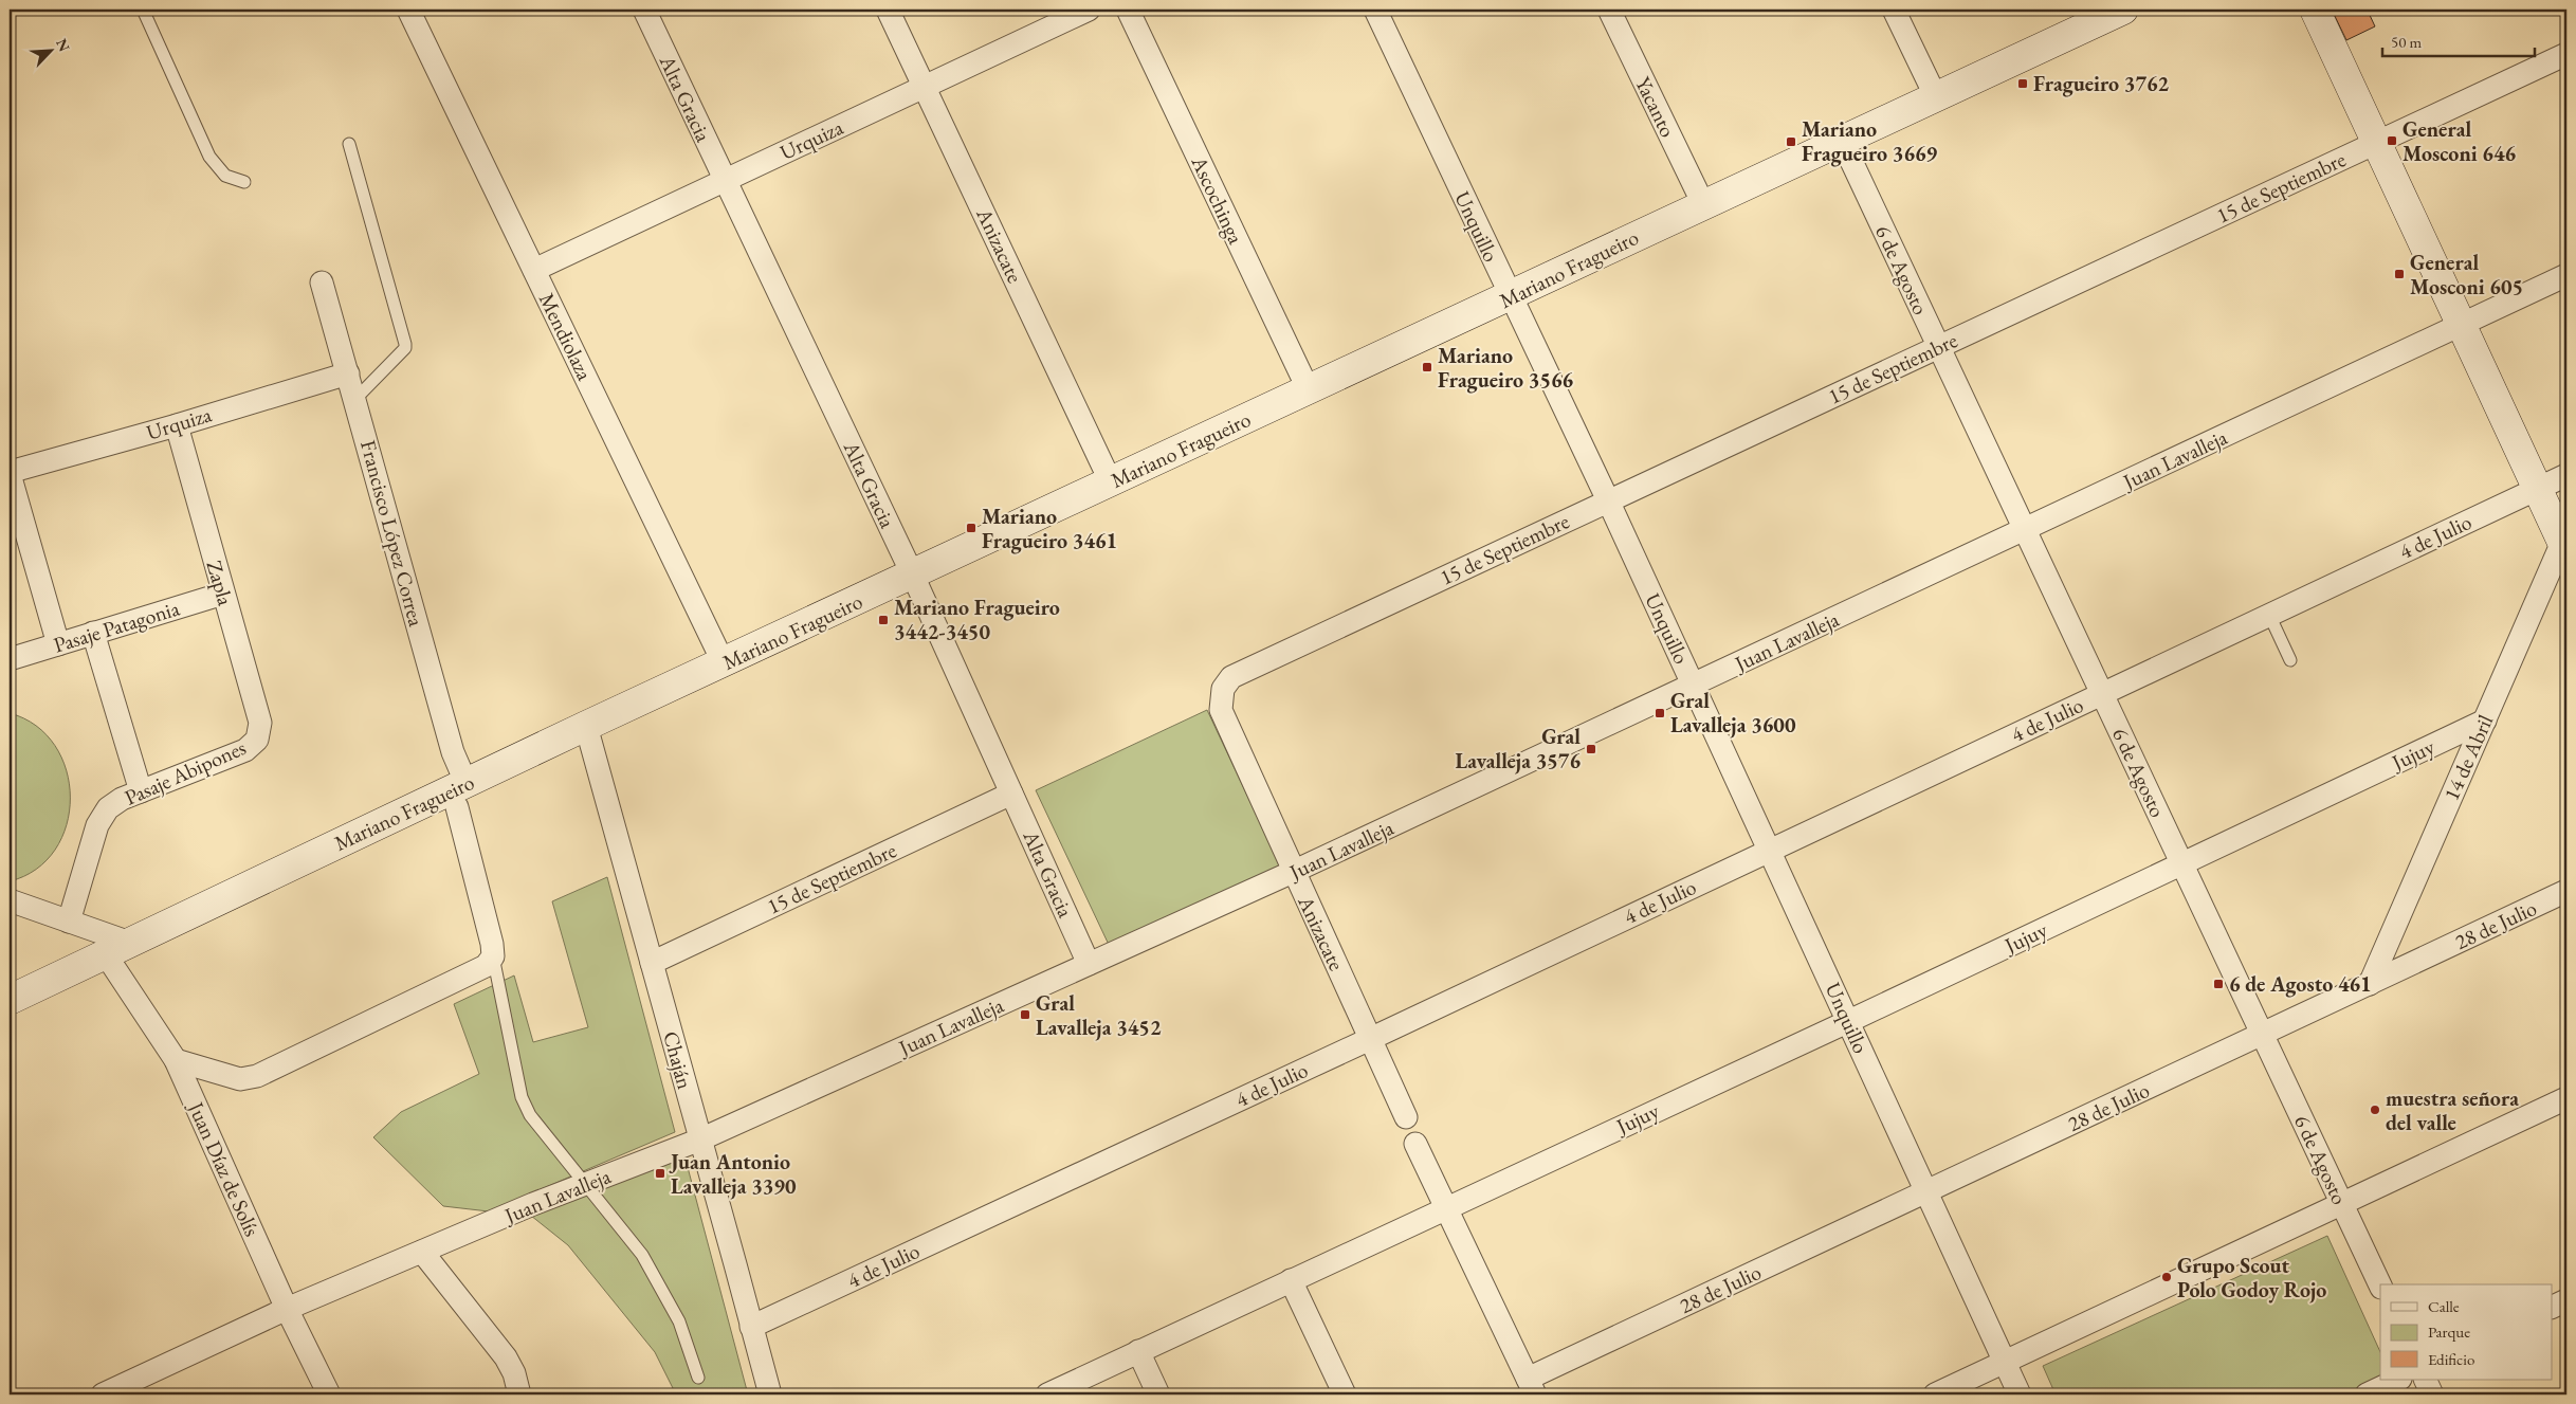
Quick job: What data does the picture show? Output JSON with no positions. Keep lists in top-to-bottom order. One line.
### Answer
{"streets":{"main road":["Mariano Fragueiro"],"street":["Alta Gracia","Yacanto","Urquiza","15 de Septiembre","Ascochinga","Unquillo","Anizacate","6 de Agosto","Mendiolaza","Juan Lavalleja","Francisco López Correa","4 de Julio","Zapla","Pasaje Patagonia","Jujuy","14 de Abril","Pasaje Abipones","28 de Julio","Chaján","Juan Díaz de Solís"]},"crossings":[["Alta Gracia","Urquiza"],["Alta Gracia","15 de Septiembre"],["Alta Gracia","Mariano Fragueiro"],["Alta Gracia","Juan Lavalleja"],["Yacanto","Mariano Fragueiro"],["Urquiza","Anizacate"],["Urquiza","Mendiolaza"],["Urquiza","Francisco López Correa"],["Urquiza","Zapla"],["15 de Septiembre","Unquillo"],["15 de Septiembre","Anizacate"],["15 de Septiembre","6 de Agosto"],["15 de Septiembre","Chaján"],["Ascochinga","Mariano Fragueiro"],["Unquillo","Mariano Fragueiro"],["Unquillo","Juan Lavalleja"],["Unquillo","4 de Julio"],["Unquillo","Jujuy"],["Unquillo","28 de Julio"],["Anizacate","Mariano Fragueiro"],["Anizacate","Juan Lavalleja"],["Anizacate","4 de Julio"],["Mariano Fragueiro","6 de Agosto"],["Mariano Fragueiro","Mendiolaza"],["Mariano Fragueiro","Francisco López Correa"],["Mariano Fragueiro","Chaján"],["Mariano Fragueiro","Juan Díaz de Solís"],["6 de Agosto","Juan Lavalleja"],["6 de Agosto","4 de Julio"],["6 de Agosto","Jujuy"],["6 de Agosto","28 de Julio"],["Juan Lavalleja","Chaján"],["Juan Lavalleja","Juan Díaz de Solís"],["4 de Julio","Chaján"],["Zapla","Pasaje Patagonia"],["Zapla","Pasaje Abipones"],["Jujuy","14 de Abril"],["14 de Abril","28 de Julio"]],"places":{"transit":["Fragueiro 3762","General Mosconi 646","Mariano Fragueiro 3669","General Mosconi 605","Mariano Fragueiro 3566","Mariano Fragueiro 3461","Mariano Fragueiro 3442-3450","Gral Lavalleja 3600","Gral Lavalleja 3576","6 de Agosto 461","Gral Lavalleja 3452","Juan Antonio Lavalleja 3390"],"other":["muestra señora del valle","Grupo Scout Polo Godoy Rojo"]},"legend":["Calle","Parque","Edificio"],"scale_bar":"50 m","north":"top right"}
